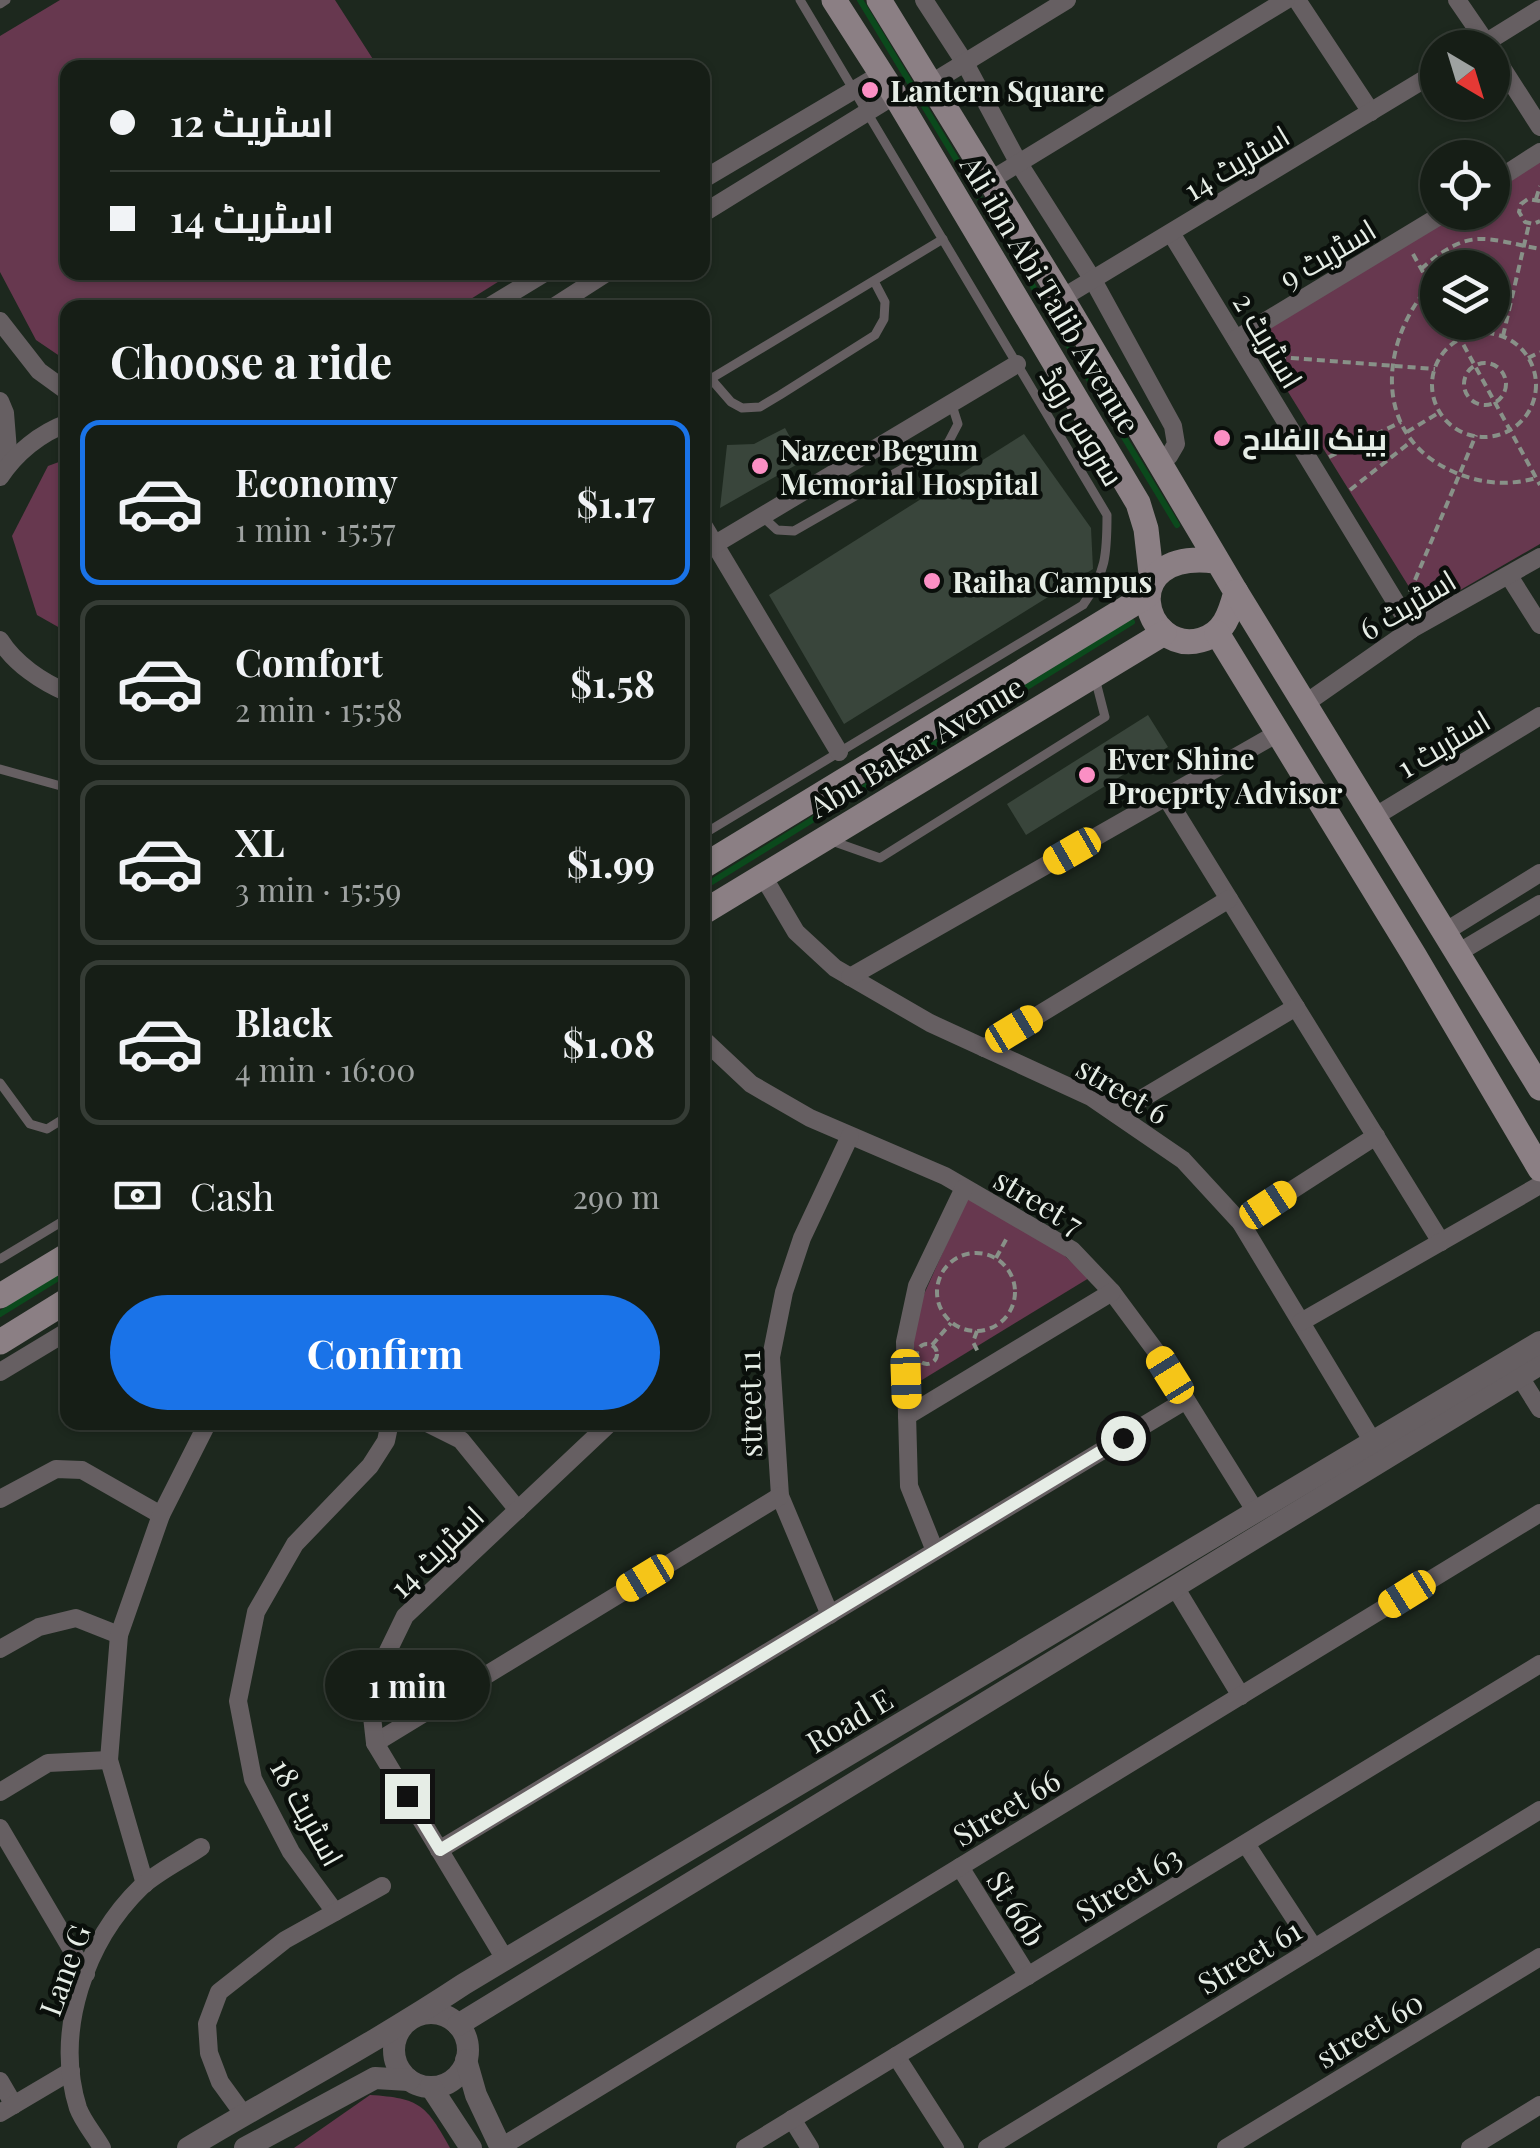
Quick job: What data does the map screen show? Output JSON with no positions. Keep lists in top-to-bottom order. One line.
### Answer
{"streets":{"main road":["Ali ibn Abi Talib Avenue","Abu Bakar Avenue"],"street":["اسٹریٹ 14","اسٹریٹ 9","اسٹریٹ 2","اسٹریٹ 6","اسٹریٹ 1","street 6","street 7","street 11","Road E","Street 66","اسٹریٹ 18","Street 63","St 66b","Street 61","Lane G","street 60"],"lane":["سروس روڈ"]},"crossings":[["اسٹریٹ 14","Ali ibn Abi Talib Avenue"],["اسٹریٹ 14","اسٹریٹ 2"],["اسٹریٹ 14","Road E"],["اسٹریٹ 9","اسٹریٹ 2"],["Ali ibn Abi Talib Avenue","Abu Bakar Avenue"],["اسٹریٹ 2","اسٹریٹ 6"],["Abu Bakar Avenue","street 6"],["street 6","Road E"],["street 7","street 11"],["street 7","Road E"],["Street 66","St 66b"],["Street 63","St 66b"]],"places":["Lantern Square","بینک الفلاح","Nazeer Begum Memorial Hospital","Raiha Campus","Ever Shine Proeprty Advisor"],"north":"bottom right","page":{"banner":["اسٹریٹ 12","اسٹریٹ 14"],"heading":"Choose a ride","list":[{"name":"Economy","note":"1 min · 15:57","value":"$1.17"},{"name":"Comfort","note":"2 min · 15:58","value":"$1.58"},{"name":"XL","note":"3 min · 15:59","value":"$1.99"},{"name":"Black","note":"4 min · 16:00","value":"$1.08"}],"pay":["Cash","290 m"],"buttons":"Confirm","bubble":"1 min"}}
